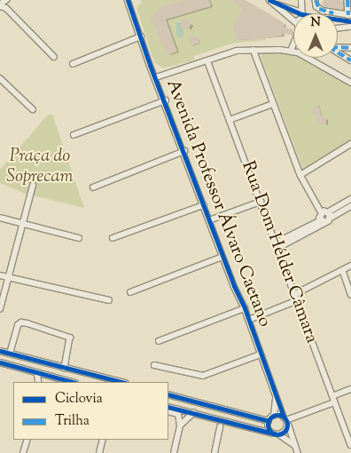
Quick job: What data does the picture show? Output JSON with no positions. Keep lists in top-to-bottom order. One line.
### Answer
{"streets":{"street":["Avenida Professor Álvaro Caetano","Rua Dom Hélder Câmara"]},"parks":["Praça do Soprecam"],"legend":["Ciclovia","Trilha"],"north":"top"}
